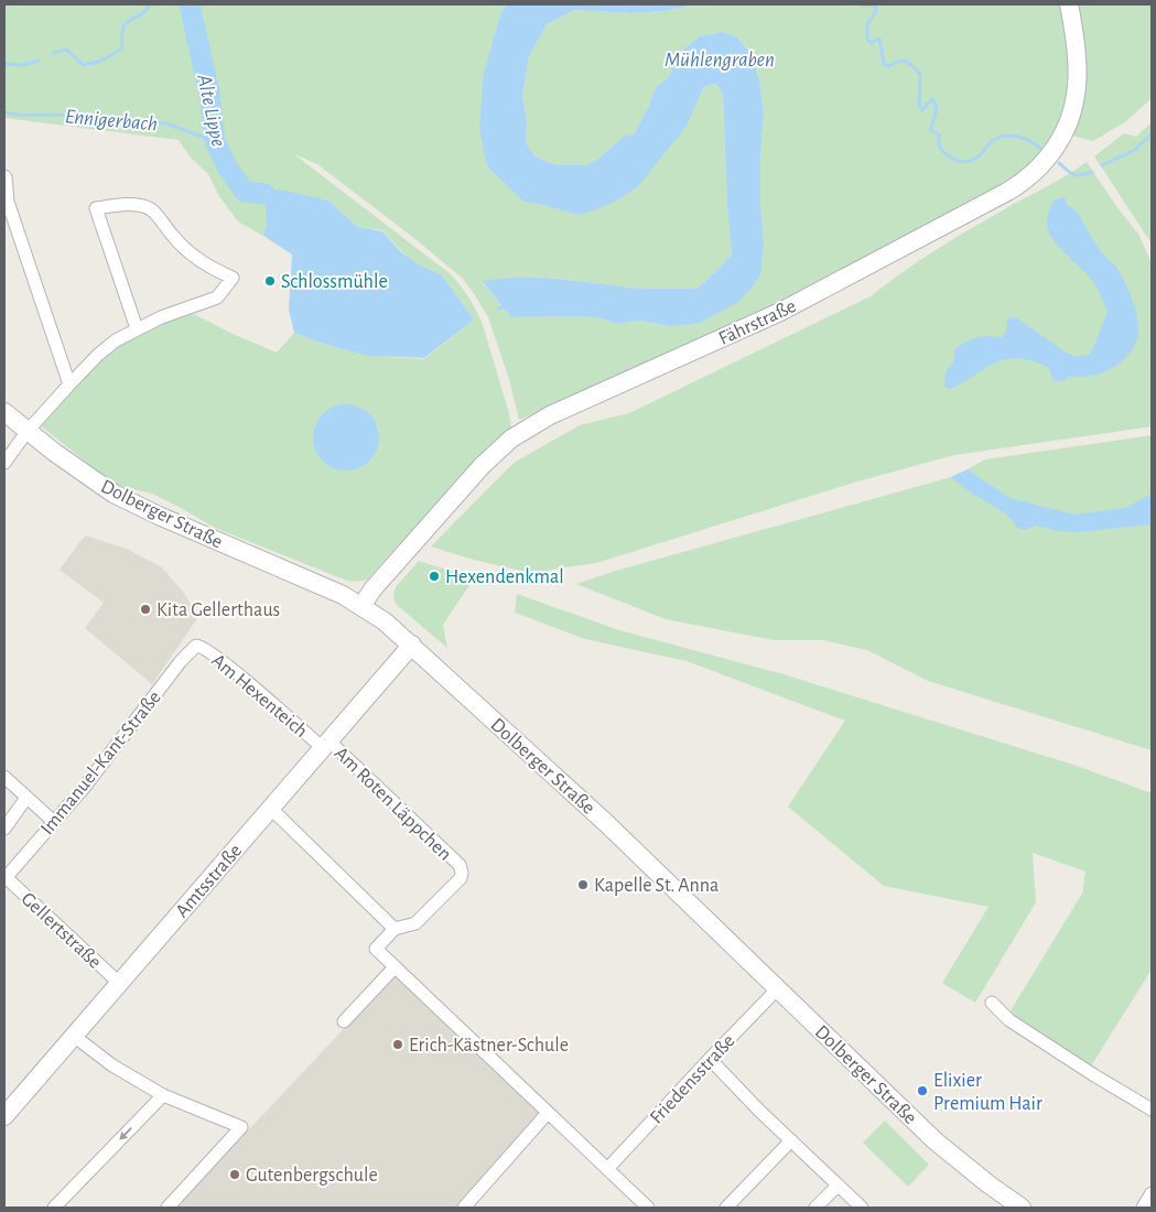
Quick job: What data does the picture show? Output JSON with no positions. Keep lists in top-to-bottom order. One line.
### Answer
{"streets":{"main road":["Fährstraße","Dolberger Straße","Amtsstraße"],"street":["Am Hexenteich","Immanuel-Kant-Straße","Am Roten Läppchen","Gellertstraße","Friedensstraße"]},"crossings":[["Fährstraße","Dolberger Straße"],["Dolberger Straße","Amtsstraße"],["Dolberger Straße","Friedensstraße"],["Am Hexenteich","Immanuel-Kant-Straße"],["Am Hexenteich","Am Roten Läppchen"],["Am Hexenteich","Amtsstraße"],["Immanuel-Kant-Straße","Gellertstraße"],["Am Roten Läppchen","Amtsstraße"],["Amtsstraße","Gellertstraße"]],"water":["Mühlengraben","Alte Lippe","Ennigerbach"],"places":["Schlossmühle","Hexendenkmal","Kita Gellerthaus","Kapelle St. Anna","Erich-Kästner-Schule","Elixier Premium Hair","Gutenbergschule"]}
